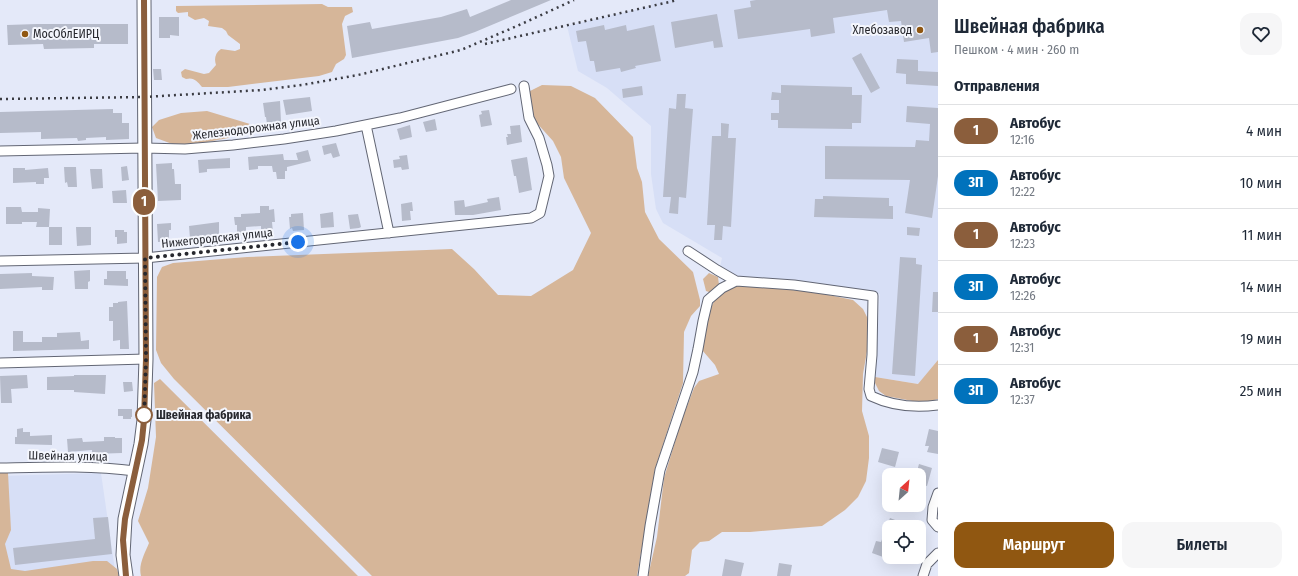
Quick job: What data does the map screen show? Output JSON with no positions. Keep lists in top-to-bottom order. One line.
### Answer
{"streets":{"street":["Железнодорожная улица","Нижегородская улица","Швейная улица"]},"places":["Хлебозавод","МосОблЕИРЦ","Швейная фабрика"],"lines":["bus line 1"],"north":"top right","page":{"on_map":"1","heading":[["Швейная фабрика","Пешком · 4 мин · 260 m"],"Отправления"],"list":[{"mark":"1","name":"Автобус","note":"12:16","value":"4 мин"},{"mark":"3П","name":"Автобус","note":"12:22","value":"10 мин"},{"mark":"1","name":"Автобус","note":"12:23","value":"11 мин"},{"mark":"3П","name":"Автобус","note":"12:26","value":"14 мин"},{"mark":"1","name":"Автобус","note":"12:31","value":"19 мин"},{"mark":"3П","name":"Автобус","note":"12:37","value":"25 мин"}],"buttons":["Маршрут","Билеты"]}}
